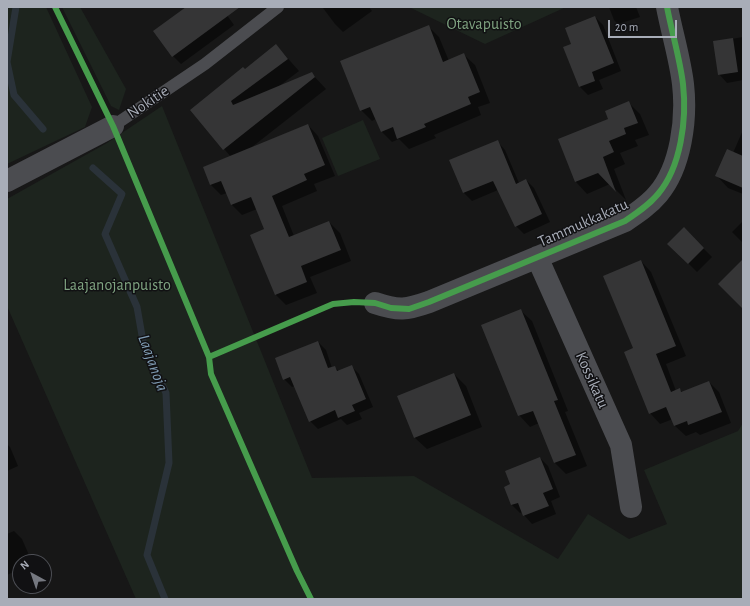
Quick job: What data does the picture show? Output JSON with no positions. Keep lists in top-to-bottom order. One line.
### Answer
{"streets":{"street":["Nokitie","Tammukkakatu","Kossikatu"]},"crossings":[["Tammukkakatu","Kossikatu"]],"water":["Laajanoja"],"parks":["Otavapuisto","Laajanojanpuisto"],"scale_bar":"20 m","north":"top left"}
